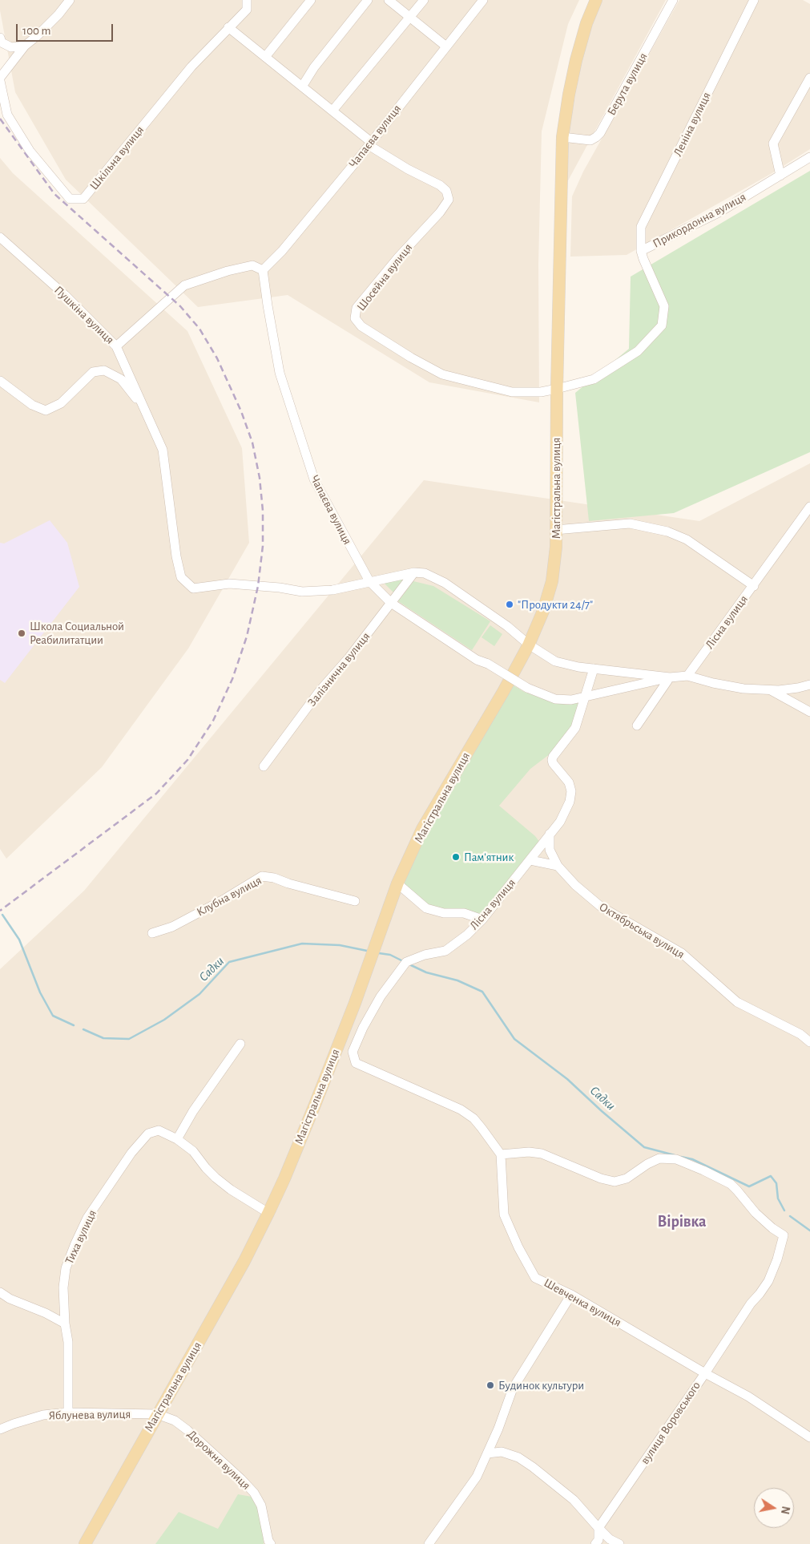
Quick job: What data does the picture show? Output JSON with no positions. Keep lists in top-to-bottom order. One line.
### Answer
{"streets":{"main road":["Магістральна вулиця"],"street":["Берута вулиця","Леніна вулиця","Чапаєва вулиця","Шкільна вулиця","Прикордонна вулиця","Шосейна вулиця","Пушкіна вулиця","Лісна вулиця","Залізнична вулиця","Клубна вулиця","Октябрьська вулиця","Тиха вулиця","Шевченка вулиця","Яблунева вулиця","вулиця Воровського","Дорожня вулиця"]},"crossings":[["Берута вулиця","Магістральна вулиця"],["Леніна вулиця","Прикордонна вулиця"],["Чапаєва вулиця","Шосейна вулиця"],["Чапаєва вулиця","Пушкіна вулиця"],["Чапаєва вулиця","Лісна вулиця"],["Чапаєва вулиця","Залізнична вулиця"],["Прикордонна вулиця","Шосейна вулиця"],["Прикордонна вулиця","Магістральна вулиця"],["Шосейна вулиця","Магістральна вулиця"],["Магістральна вулиця","Тиха вулиця"],["Магістральна вулиця","Яблунева вулиця"],["Магістральна вулиця","Дорожня вулиця"],["Лісна вулиця","Октябрьська вулиця"],["Лісна вулиця","Шевченка вулиця"],["Лісна вулиця","вулиця Воровського"],["Тиха вулиця","Яблунева вулиця"],["Шевченка вулиця","вулиця Воровського"],["Яблунева вулиця","Дорожня вулиця"]],"districts":["Вірівка"],"water":["Садки"],"places":["\"Продукти 24/7\"","Школа Социальной Реабилитатции","Пам'ятник","Будинок культури"],"scale_bar":"100 m","north":"right"}
